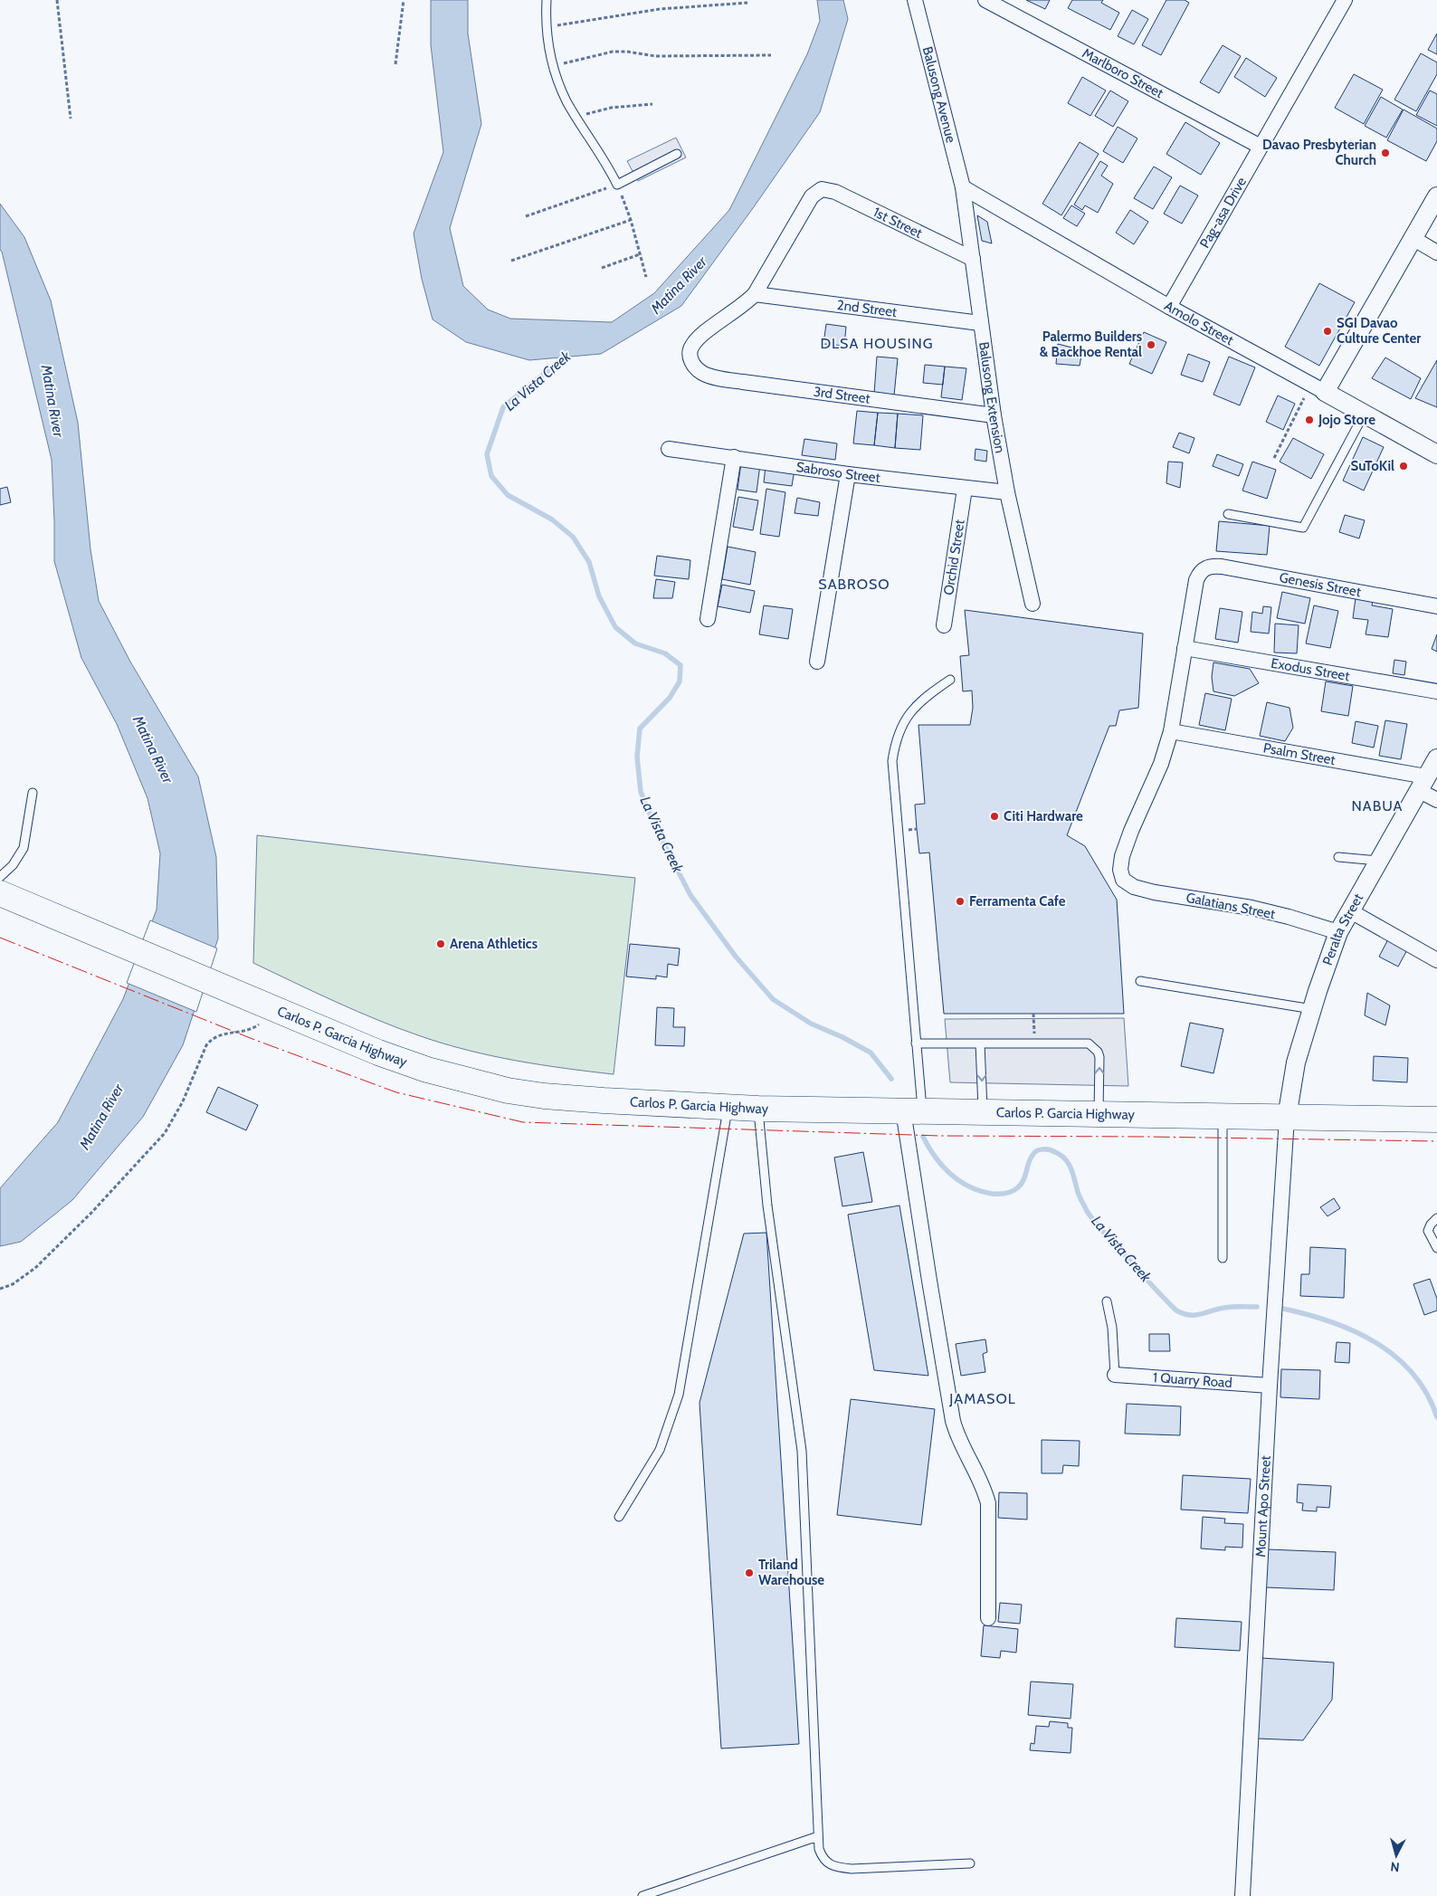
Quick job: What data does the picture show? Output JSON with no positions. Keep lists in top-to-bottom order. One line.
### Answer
{"streets":{"highway":["Carlos P. Garcia Highway"],"street":["Marlboro Street","Balusong Avenue","Pag-asa Drive","1st Street","2nd Street","Amolo Street","3rd Street","Balusong Extension","Sabroso Street","Orchid Street","Genesis Street","Exodus Street","Psalm Street","Galatians Street","Peralta Street","1 Quarry Road","Mount Apo Street"]},"crossings":[["Marlboro Street","Pag-asa Drive"],["Balusong Avenue","Amolo Street"],["Balusong Avenue","Balusong Extension"],["Pag-asa Drive","Amolo Street"],["1st Street","2nd Street"],["1st Street","3rd Street"],["1st Street","Balusong Extension"],["2nd Street","3rd Street"],["2nd Street","Balusong Extension"],["Amolo Street","Balusong Extension"],["3rd Street","Balusong Extension"],["Balusong Extension","Sabroso Street"],["Sabroso Street","Orchid Street"],["Genesis Street","Exodus Street"],["Psalm Street","Galatians Street"],["Psalm Street","Peralta Street"],["Galatians Street","Peralta Street"],["Peralta Street","Carlos P. Garcia Highway"],["Peralta Street","Mount Apo Street"],["Carlos P. Garcia Highway","Mount Apo Street"],["1 Quarry Road","Mount Apo Street"]],"districts":["DLSA HOUSING","SABROSO","NABUA","JAMASOL"],"water":["Matina River","La Vista Creek"],"places":["Davao Presbyterian Church","SGI Davao Culture Center","Palermo Builders & Backhoe Rental","Jojo Store","SuToKil","Citi Hardware","Ferramenta Cafe","Arena Athletics","Triland Warehouse"],"north":"bottom"}
